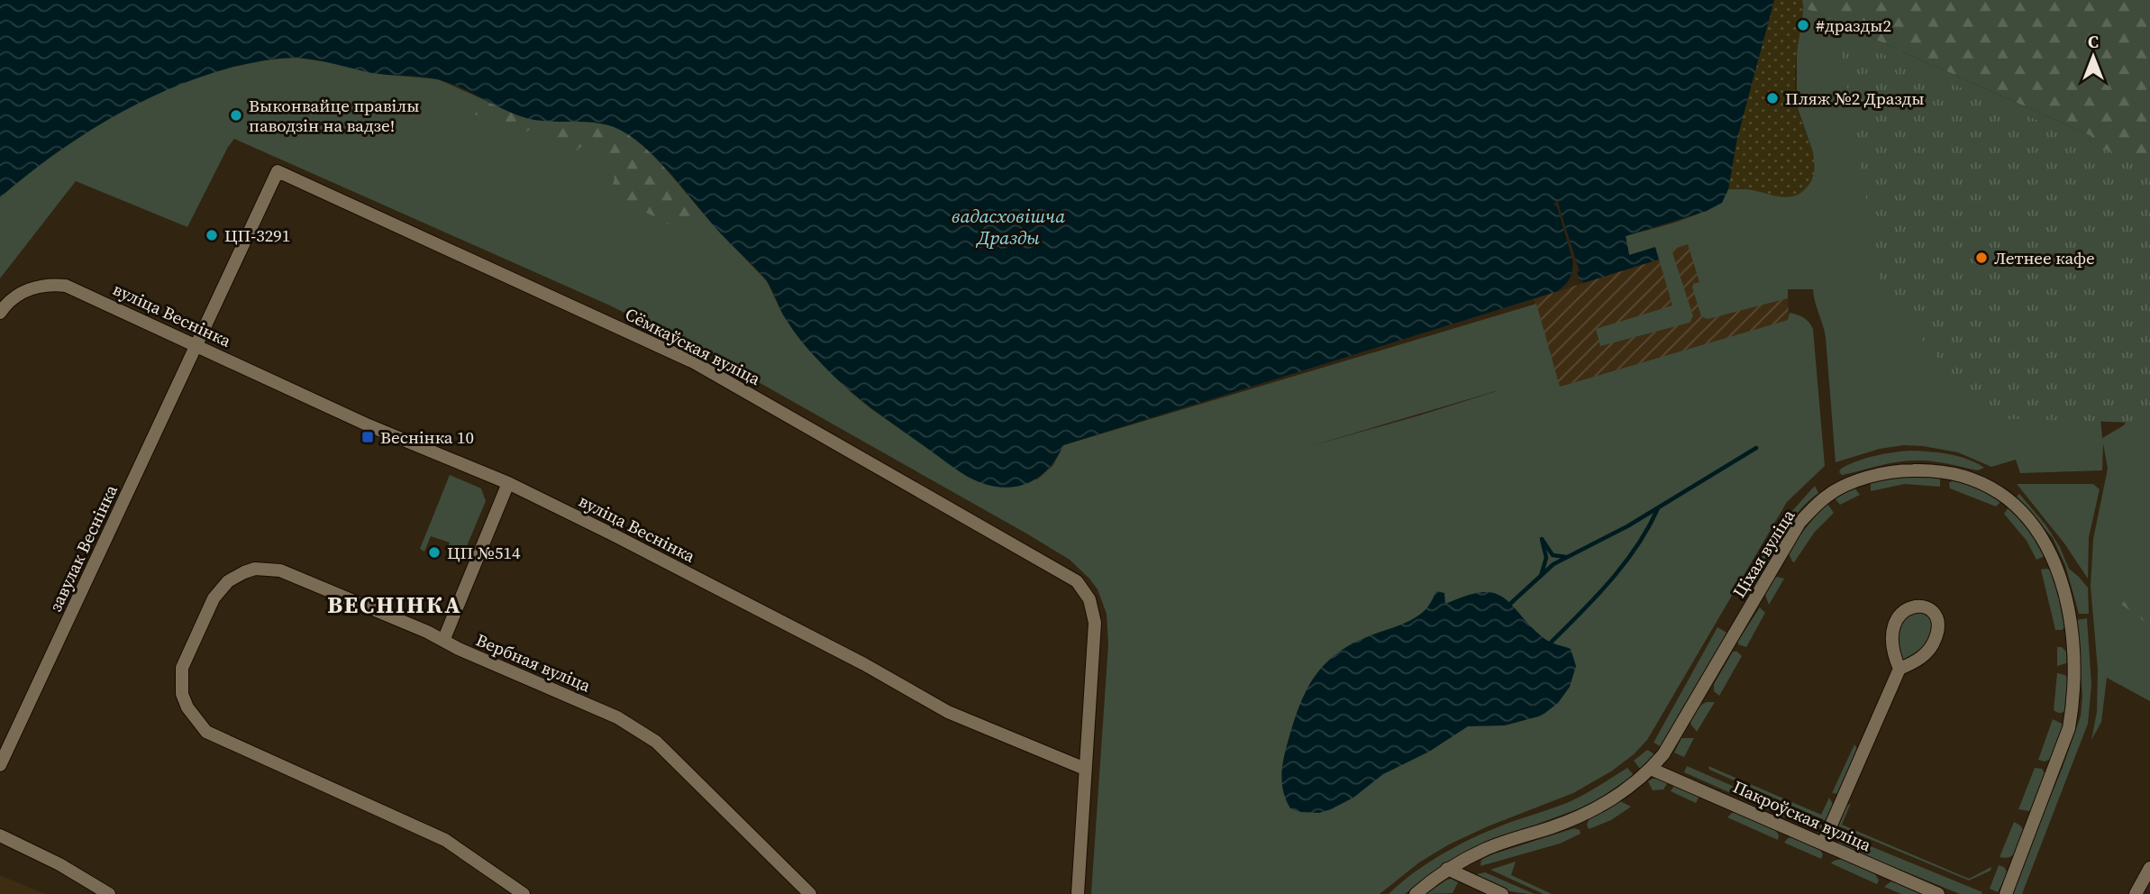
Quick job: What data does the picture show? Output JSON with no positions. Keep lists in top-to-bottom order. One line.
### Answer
{"streets":{"street":["вуліца Веснінка","Сёмкаўская вуліца","завулак Веснінка","Ціхая вуліца","Вербная вуліца","Пакроўская вуліца"]},"crossings":[["вуліца Веснінка","Сёмкаўская вуліца"],["вуліца Веснінка","завулак Веснінка"],["Сёмкаўская вуліца","завулак Веснінка"],["Ціхая вуліца","Пакроўская вуліца"]],"districts":["ВЕСНІНКА"],"water":["вадасховішча Дразды"],"places":{"other":["#дразды2","Пляж №2 Дразды","Выконвайце правілы паводзін на вадзе!","ЦП-3291","Летнее кафе","ЦП №514"],"transit":["Веснінка 10"]},"north":"top"}
